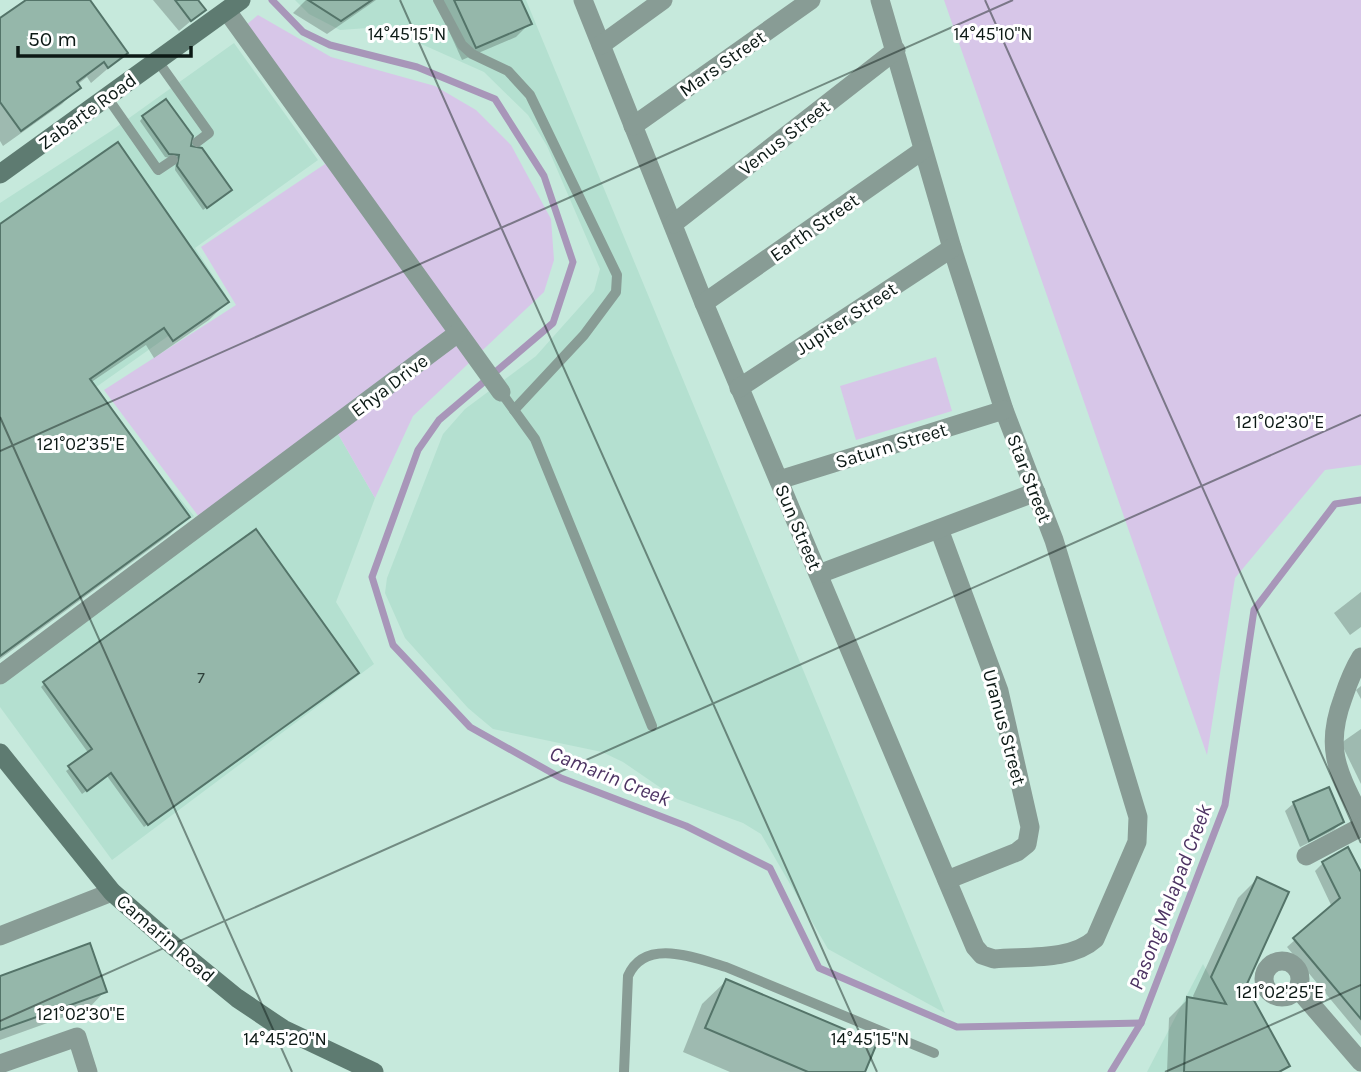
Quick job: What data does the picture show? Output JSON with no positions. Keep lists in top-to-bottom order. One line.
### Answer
{"streets":{"main road":["Zabarte Road","Camarin Road"],"street":["Mars Street","Venus Street","Earth Street","Jupiter Street","Ehya Drive","Saturn Street","Star Street","Sun Street","Uranus Street"]},"crossings":[["Mars Street","Sun Street"],["Venus Street","Star Street"],["Venus Street","Sun Street"],["Earth Street","Star Street"],["Earth Street","Sun Street"],["Jupiter Street","Star Street"],["Jupiter Street","Sun Street"],["Saturn Street","Star Street"],["Saturn Street","Sun Street"],["Star Street","Sun Street"],["Sun Street","Uranus Street"]],"water":["Camarin Creek","Pasong Malapad Creek"],"house_numbers":["7"],"scale_bar":"50 m","coordinates":["14°45'15\"N","14°45'10\"N","121°02'30\"E","121°02'35\"E","121°02'25\"E","14°45'20\"N"]}
